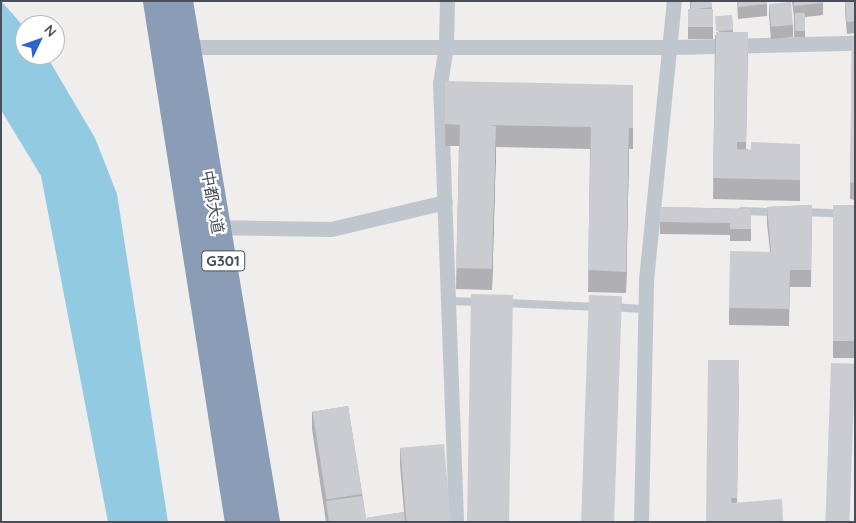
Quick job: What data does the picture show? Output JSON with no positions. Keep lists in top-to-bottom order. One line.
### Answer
{"streets":{"highway":["中都大道","G301"]},"north":"top right"}
